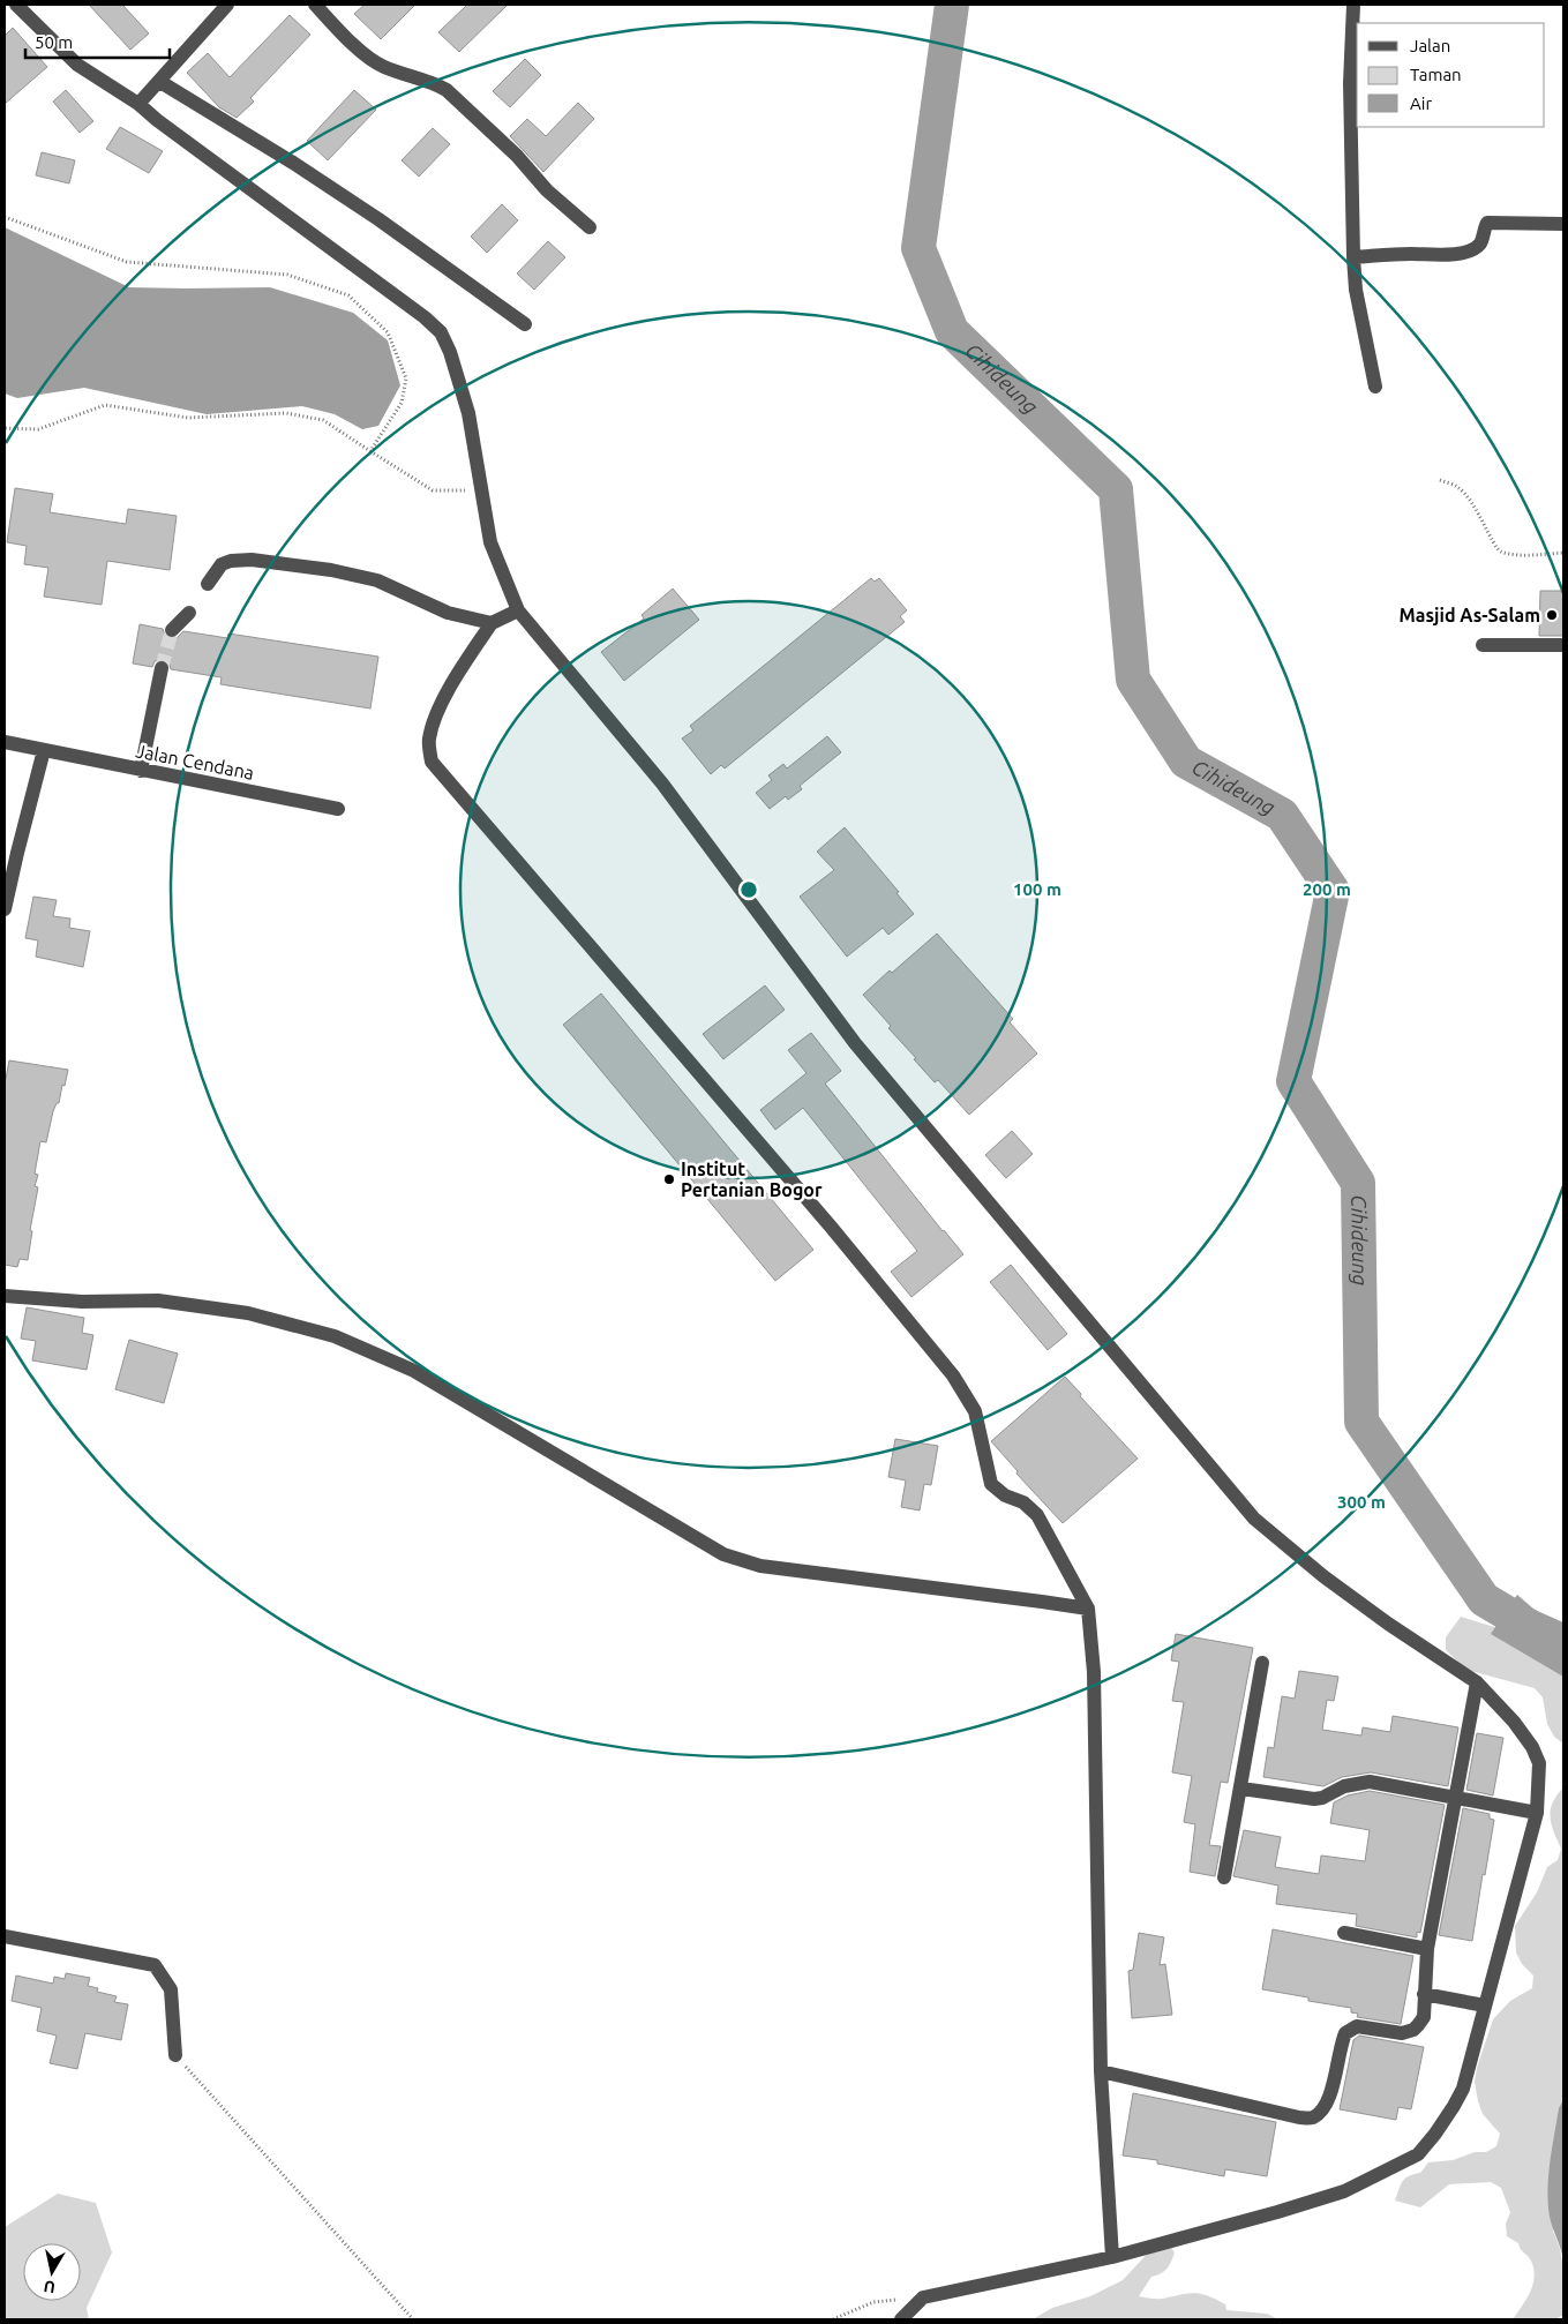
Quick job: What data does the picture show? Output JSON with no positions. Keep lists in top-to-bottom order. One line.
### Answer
{"streets":{"lane":["Jalan Cendana"]},"water":["Cihideung"],"places":["Masjid As-Salam","Institut Pertanian Bogor"],"legend":["Jalan","Taman","Air"],"scale_bar":"50 m","north":"bottom","rings":["100 m","200 m","300 m"]}
